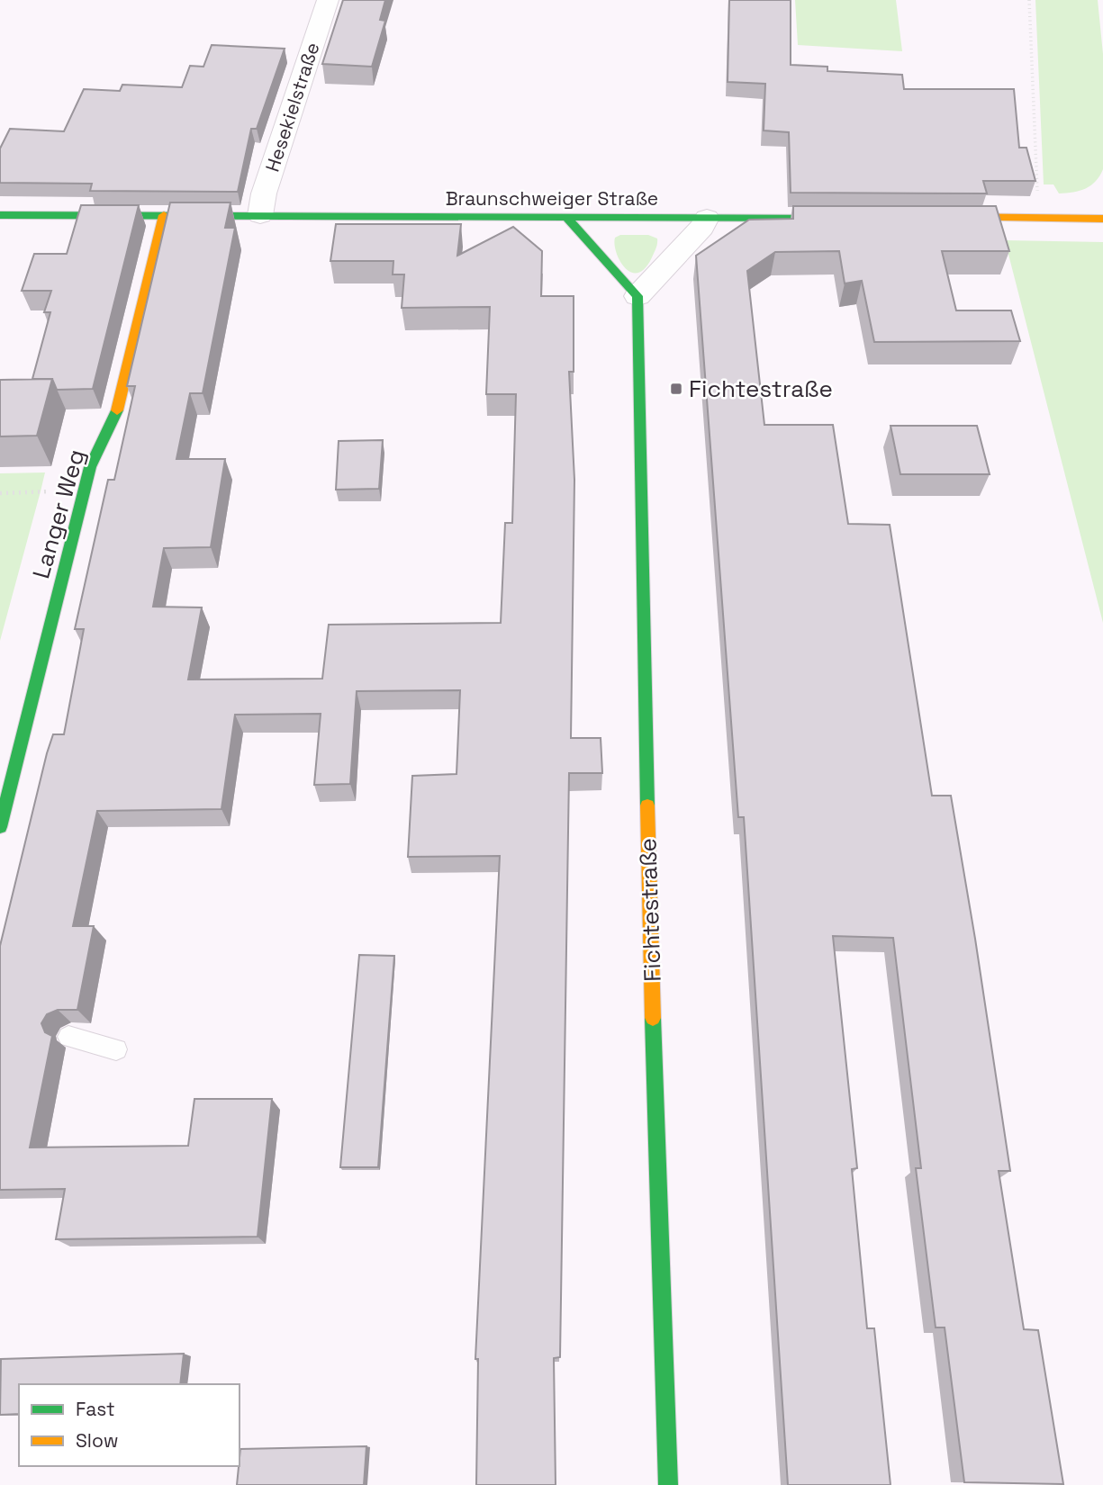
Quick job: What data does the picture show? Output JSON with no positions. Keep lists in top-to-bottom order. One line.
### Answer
{"streets":{"street":["Hesekielstraße","Braunschweiger Straße","Langer Weg","Fichtestraße"]},"crossings":[["Hesekielstraße","Braunschweiger Straße"],["Braunschweiger Straße","Langer Weg"]],"places":{"transit":["Fichtestraße"]},"legend":["Fast","Slow"]}
